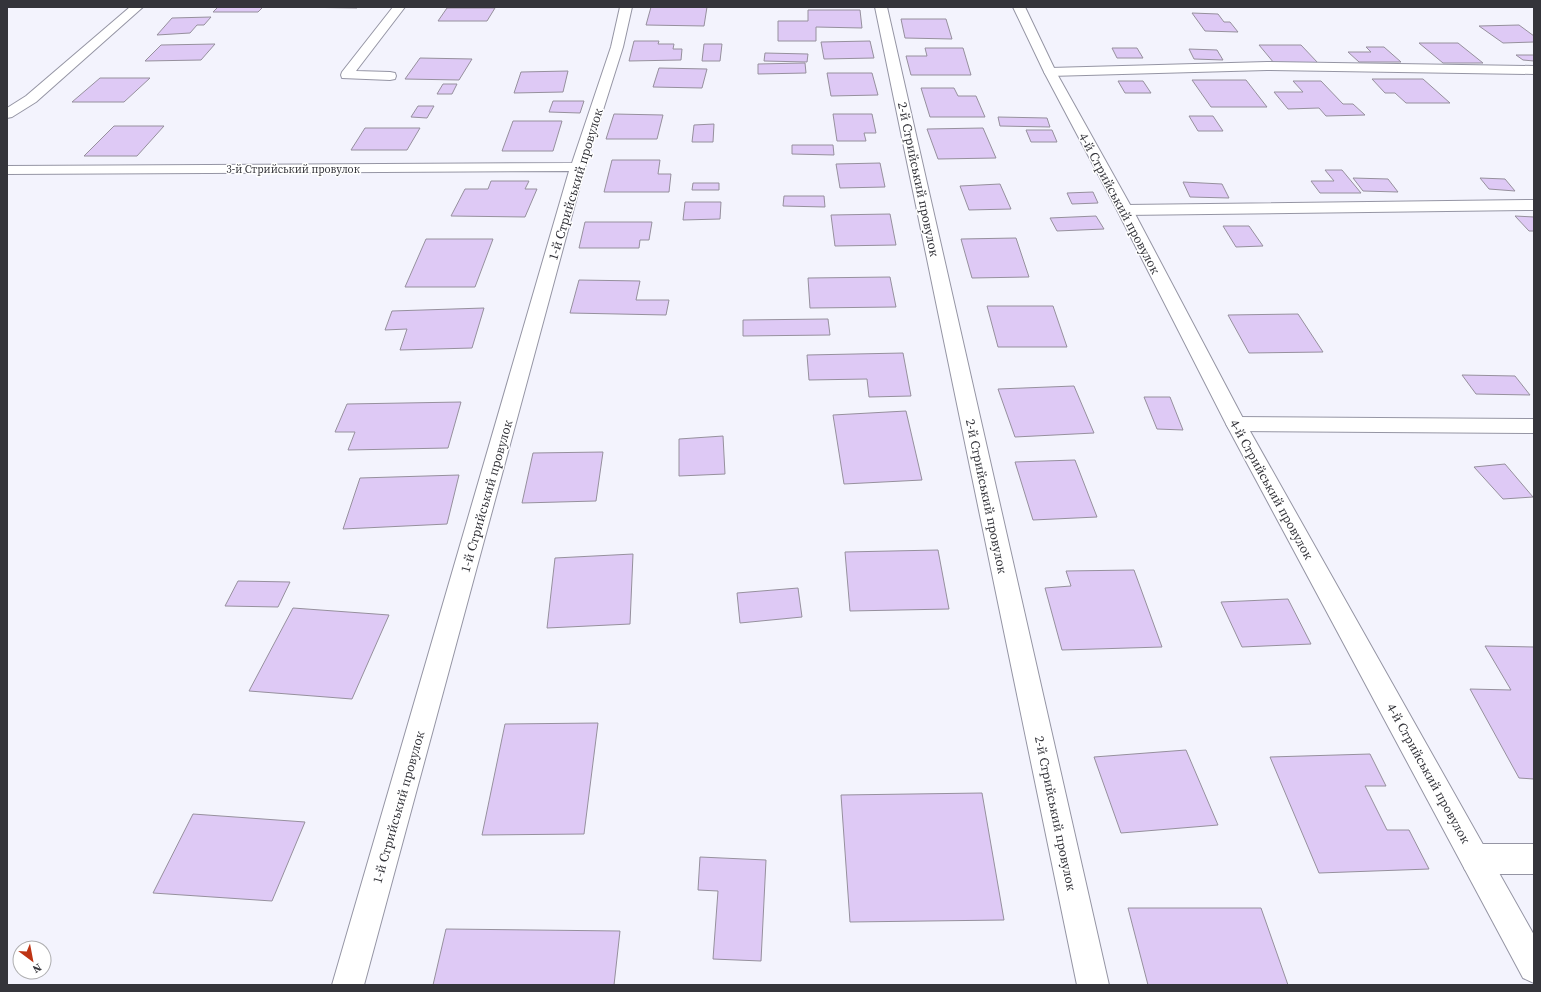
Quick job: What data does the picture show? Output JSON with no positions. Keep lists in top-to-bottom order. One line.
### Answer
{"streets":{"street":["3-й Стрийський провулок","2-й Стрийський провулок","1-й Стрийський провулок","4-й Стрийський провулок"]},"crossings":[["3-й Стрийський провулок","1-й Стрийський провулок"]],"north":"bottom right"}
